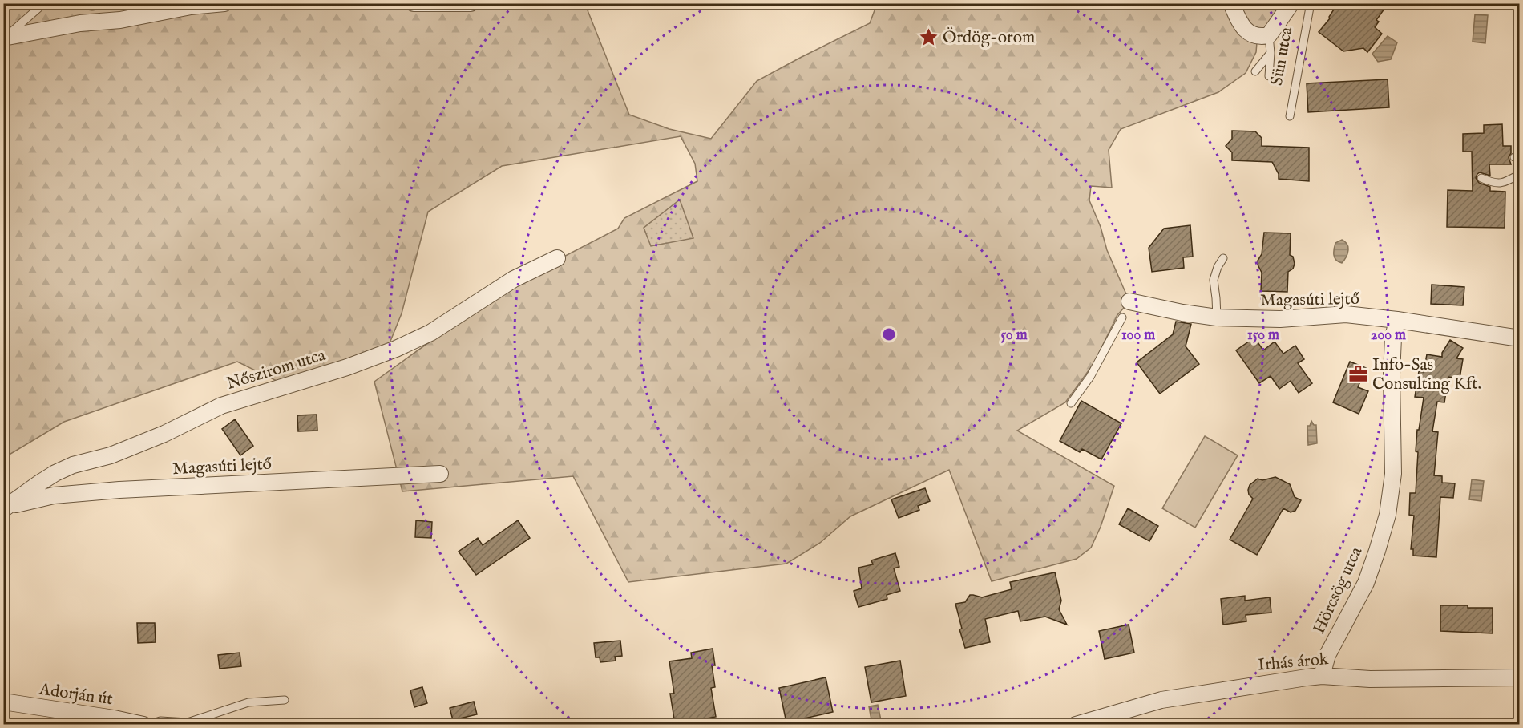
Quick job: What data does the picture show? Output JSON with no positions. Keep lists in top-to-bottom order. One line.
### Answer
{"streets":{"street":["Sün utca","Magasúti lejtő","Nőszirom utca","Hörcsög utca","Irhás árok","Adorján út"]},"crossings":[["Magasúti lejtő","Nőszirom utca"],["Magasúti lejtő","Hörcsög utca"],["Hörcsög utca","Irhás árok"]],"places":{"place":["Ördög-orom"],"office":["Info-Sas Consulting Kft."]},"rings":["50 m","100 m","150 m","200 m"]}
